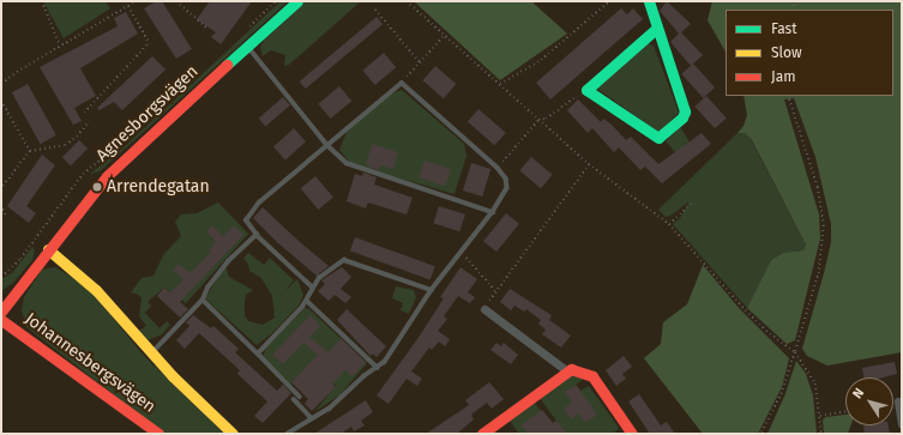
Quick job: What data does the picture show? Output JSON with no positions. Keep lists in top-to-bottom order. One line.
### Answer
{"streets":{"street":["Agnesborgsvägen","Johannesbergsvägen"]},"places":["Arrendegatan"],"legend":["Fast","Slow","Jam"],"north":"top left"}
